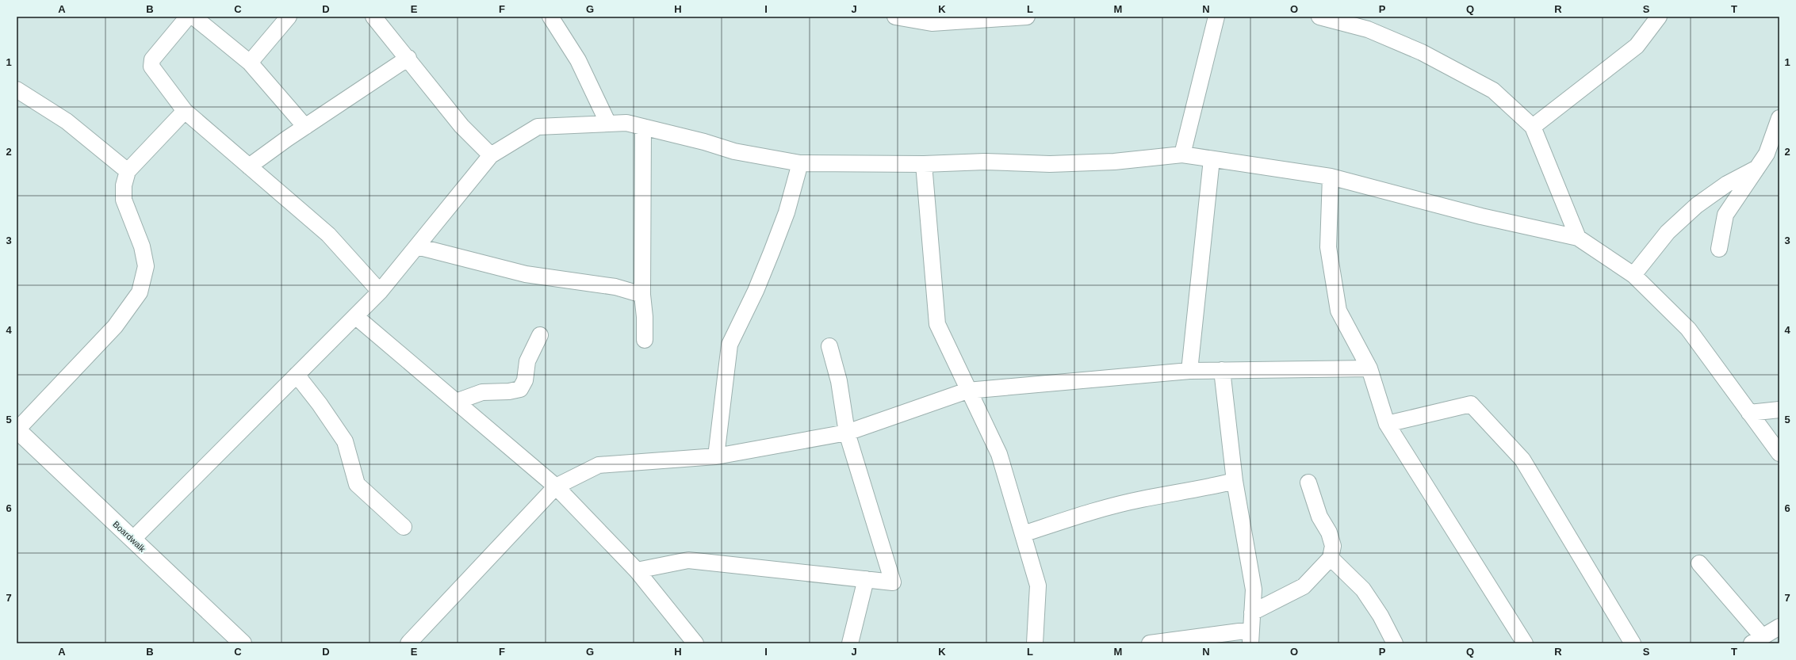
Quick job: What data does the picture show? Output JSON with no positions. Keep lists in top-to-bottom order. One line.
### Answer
{"streets":{"street":["Boardwalk"]},"grid":{"columns":["A","B","C","D","E","F","G","H","I","J","K","L","M","N","O","P","Q","R","S","T"],"rows":["1","2","3","4","5","6","7"]}}
